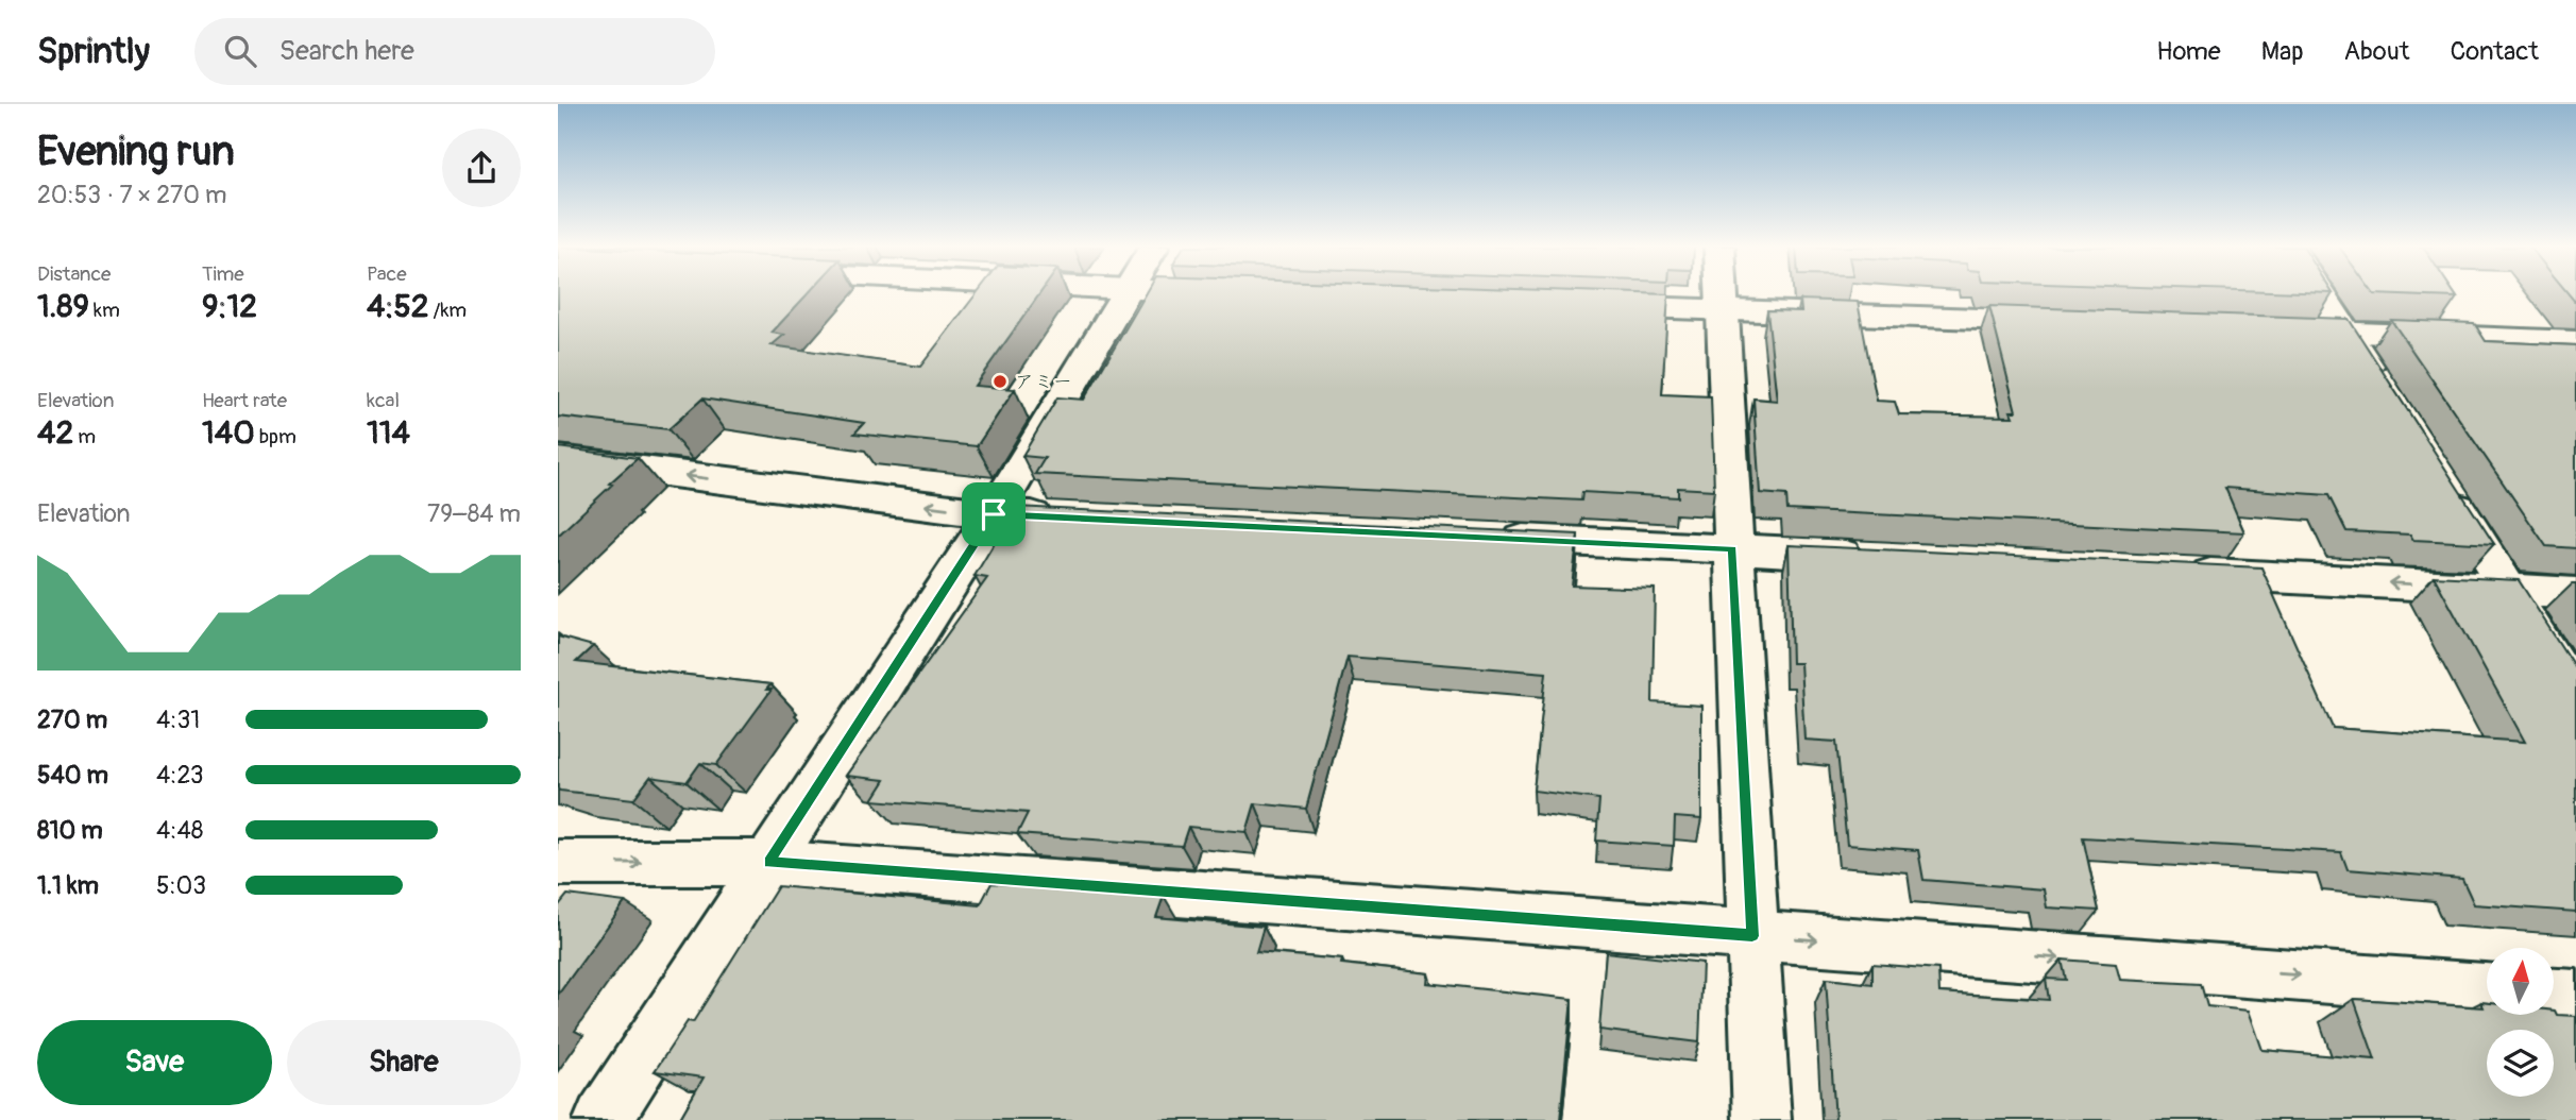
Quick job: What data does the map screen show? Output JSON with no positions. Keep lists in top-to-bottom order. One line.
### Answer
{"places":["アミー"],"north":"top","page":{"header":"Sprintly","search":"Search here","nav":["Home","Map","About","Contact"],"heading":["Evening run","20:53 · 7 × 270 m"],"stats":[["Distance","1.89 km"],["Time","9:12"],["Pace","4:52 /km"],["Elevation","42 m"],["Heart rate","140 bpm"],["kcal","114"]],"chart":["Elevation","79–84 m"],"list":[{"name":"270 m","note":"4:31"},{"name":"540 m","note":"4:23"},{"name":"810 m","note":"4:48"},{"name":"1.1 km","note":"5:03"}],"buttons":["Save","Share"]}}
